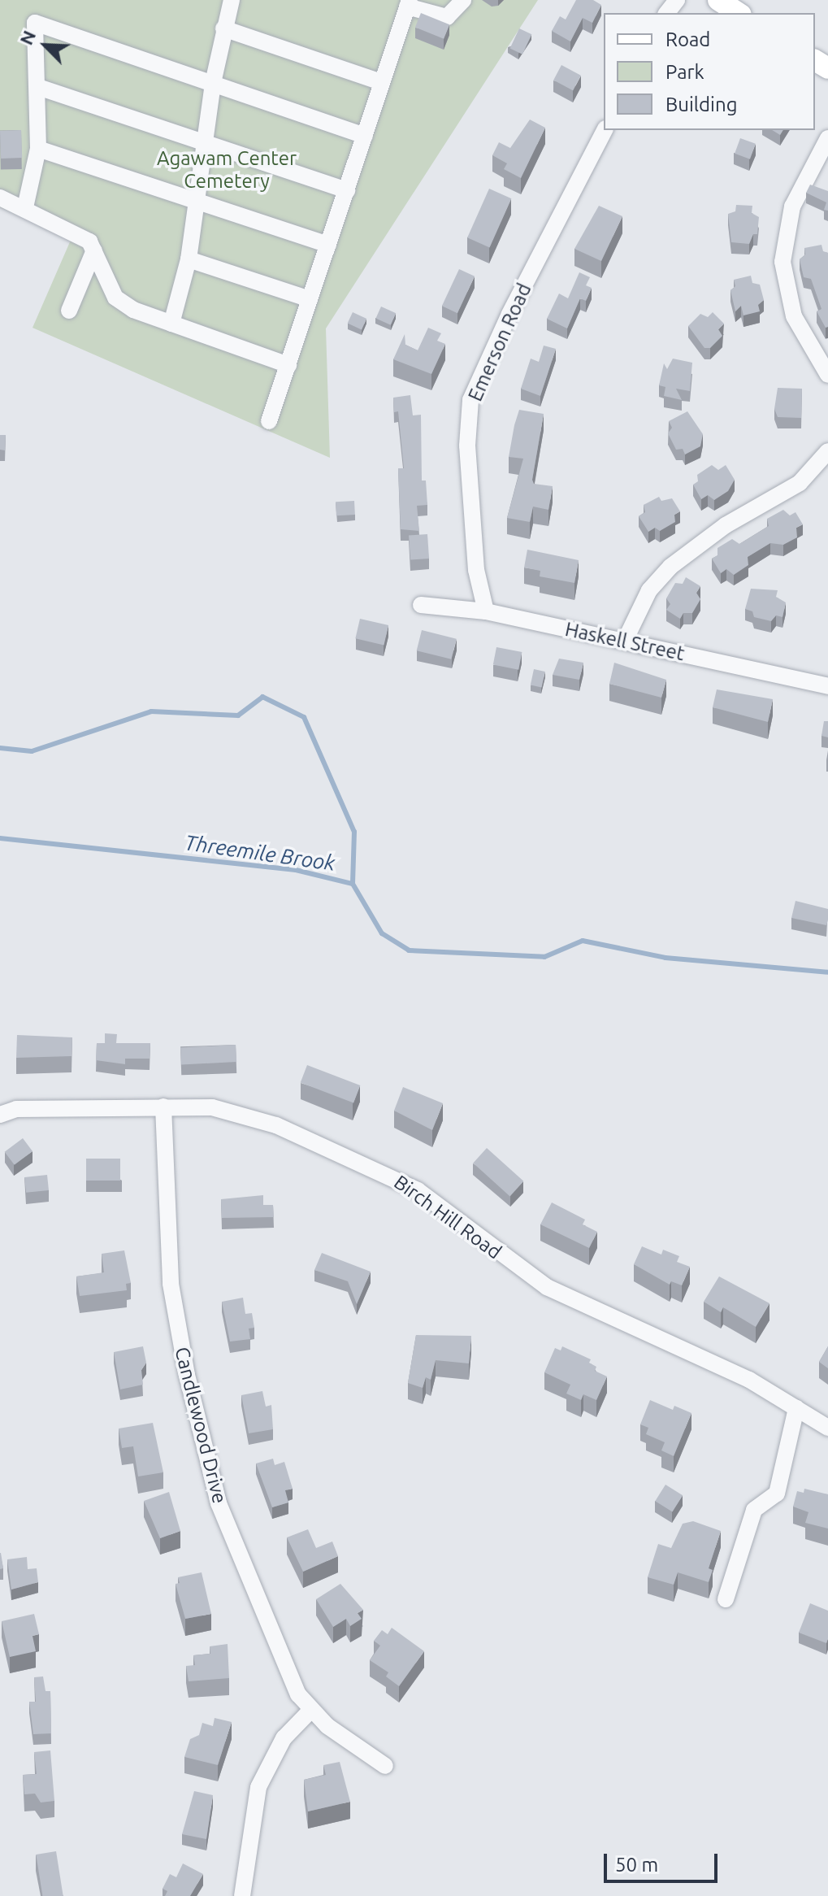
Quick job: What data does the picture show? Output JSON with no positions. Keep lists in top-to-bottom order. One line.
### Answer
{"streets":{"street":["Emerson Road","Haskell Street","Birch Hill Road","Candlewood Drive"]},"crossings":[["Emerson Road","Haskell Street"],["Birch Hill Road","Candlewood Drive"]],"water":["Threemile Brook"],"parks":["Agawam Center Cemetery"],"legend":["Road","Park","Building"],"scale_bar":"50 m","north":"top left"}
